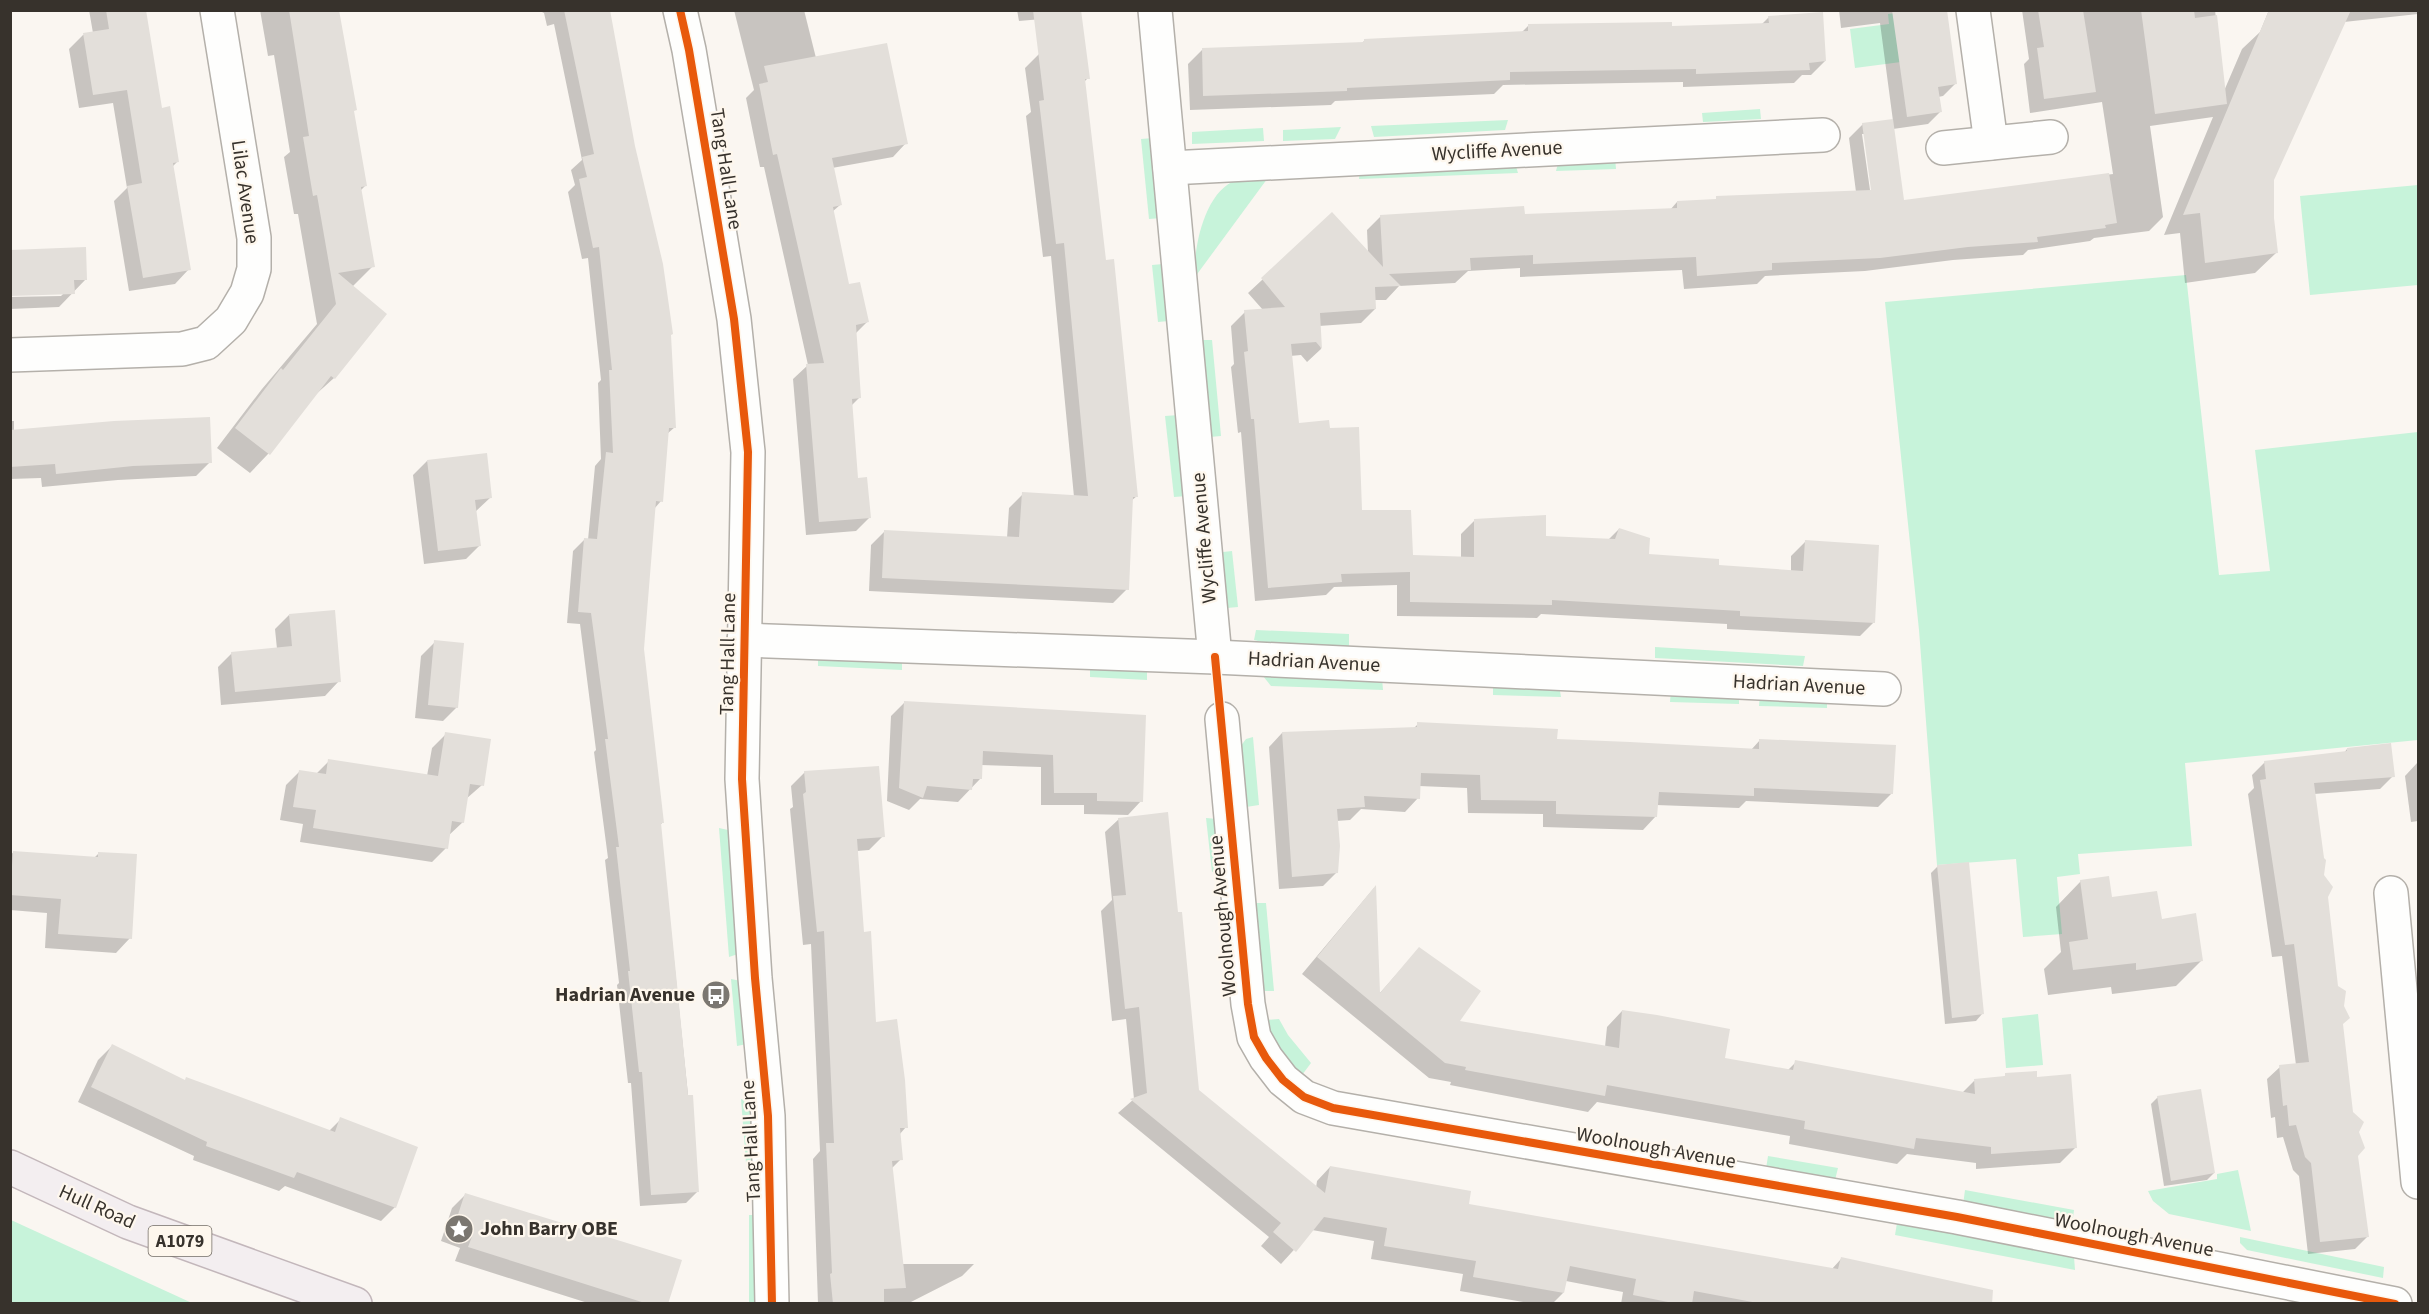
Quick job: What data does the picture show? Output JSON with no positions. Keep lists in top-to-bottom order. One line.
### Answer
{"streets":{"main road":["Hull Road","A1079"],"street":["Wycliffe Avenue","Tang Hall Lane","Lilac Avenue","Hadrian Avenue","Woolnough Avenue"]},"crossings":[["Wycliffe Avenue","Hadrian Avenue"],["Tang Hall Lane","Hadrian Avenue"]],"places":{"bus stop":["Hadrian Avenue"],"place":["John Barry OBE"]}}
